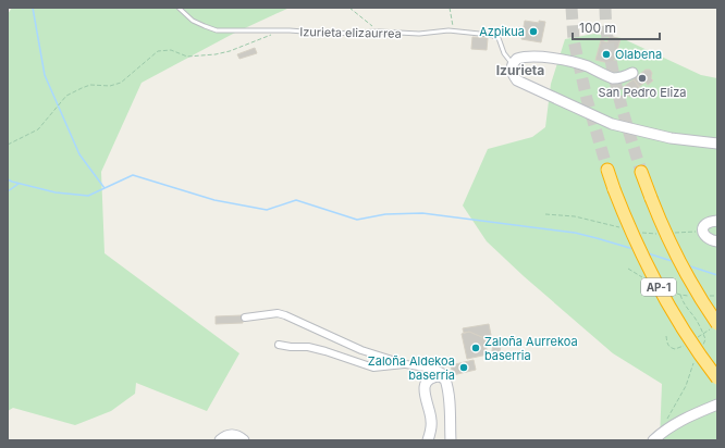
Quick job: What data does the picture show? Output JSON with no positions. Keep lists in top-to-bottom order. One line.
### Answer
{"streets":{"highway":["AP-1"],"lane":["Izurieta elizaurrea"]},"districts":["Izurieta"],"places":["Azpikua","Olabena","San Pedro Eliza","Zaloña Aurrekoa baserria","Zaloña Aldekoa baserria"],"scale_bar":"100 m"}
